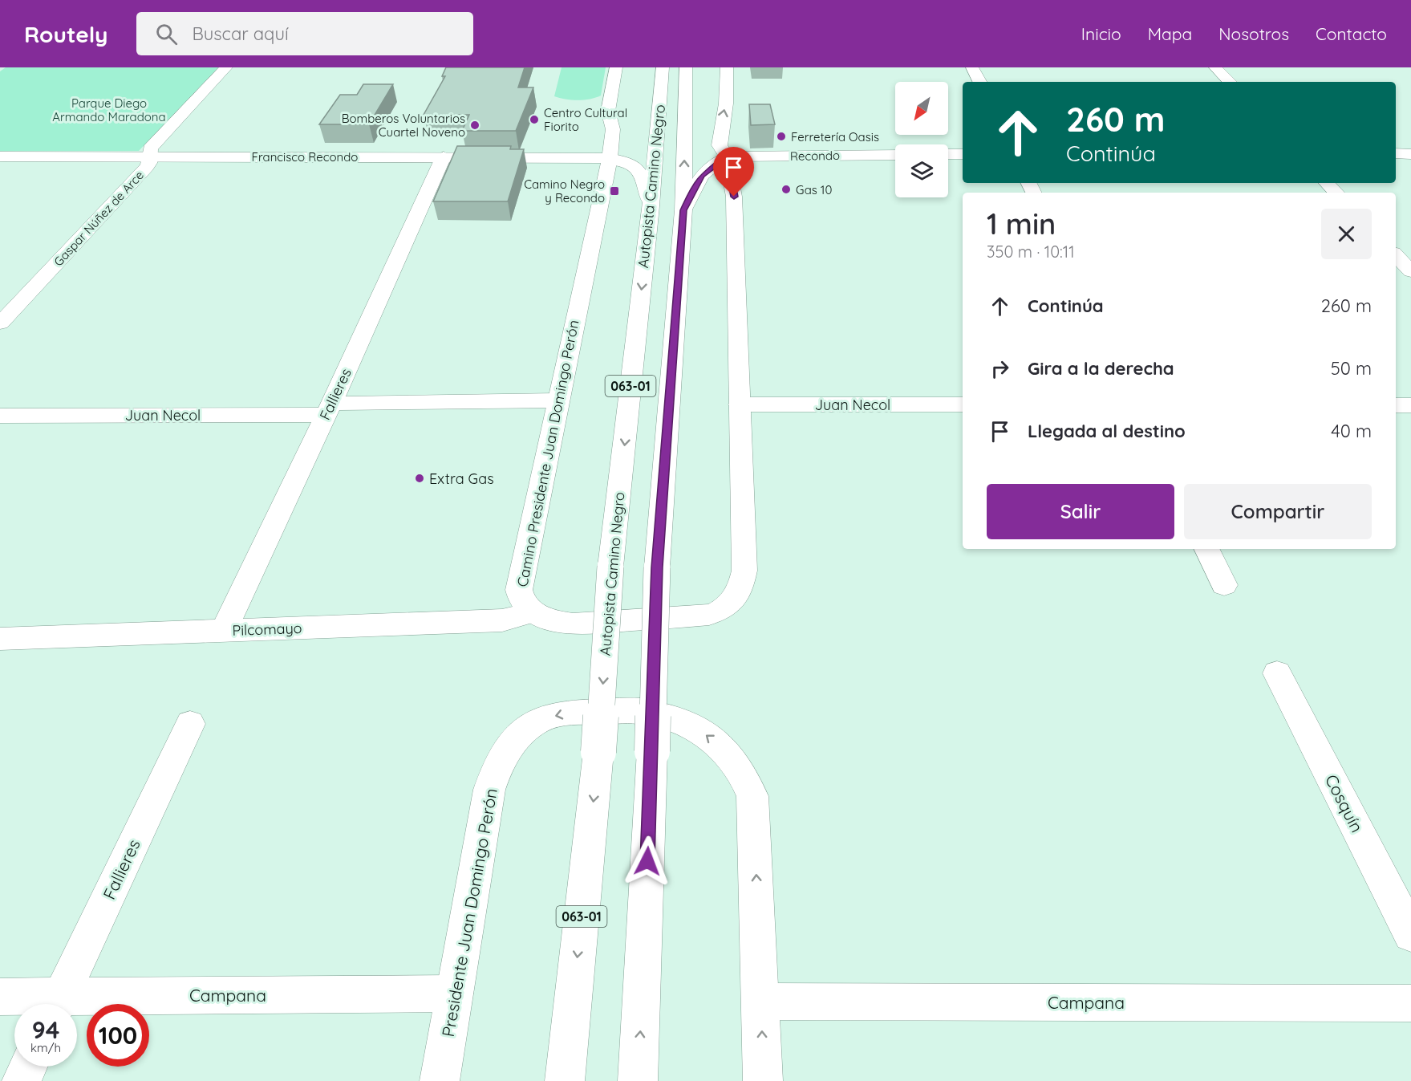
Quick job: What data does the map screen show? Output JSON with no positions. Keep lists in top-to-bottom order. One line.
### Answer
{"streets":{"main road":["Recondo","Francisco Recondo","Autopista Camino Negro","Gaspar Núñez de Arce","063-01","Fallieres","Juan Necol","Camino Presidente Juan Domingo Perón","Pilcomayo","Cosquín","Presidente Juan Domingo Perón","Campana"]},"crossings":[["Recondo","Camino Presidente Juan Domingo Perón"],["Francisco Recondo","Autopista Camino Negro"],["Francisco Recondo","Gaspar Núñez de Arce"],["Francisco Recondo","Fallieres"],["Francisco Recondo","Camino Presidente Juan Domingo Perón"],["Fallieres","Juan Necol"],["Fallieres","Pilcomayo"],["Juan Necol","Camino Presidente Juan Domingo Perón"],["Camino Presidente Juan Domingo Perón","Pilcomayo"],["Presidente Juan Domingo Perón","Campana"]],"parks":["Parque Diego Armando Maradona"],"places":{"other":["Centro Cultural Fiorito","Bomberos Voluntarios Cuartel Noveno","Ferretería Oasis","Gas 10","Extra Gas"],"transit":["Camino Negro y Recondo"]},"north":"bottom left","page":{"header":"Routely","search":"Buscar aquí","nav":["Inicio","Mapa","Nosotros","Contacto"],"turn":["260 m","Continúa"],"heading":["1 min","350 m · 10:11"],"list":[{"name":"Continúa","value":"260 m"},{"name":"Gira a la derecha","value":"50 m"},{"name":"Llegada al destino","value":"40 m"}],"buttons":["Salir","Compartir"],"speed":"94 km/h","limit":"100"}}
